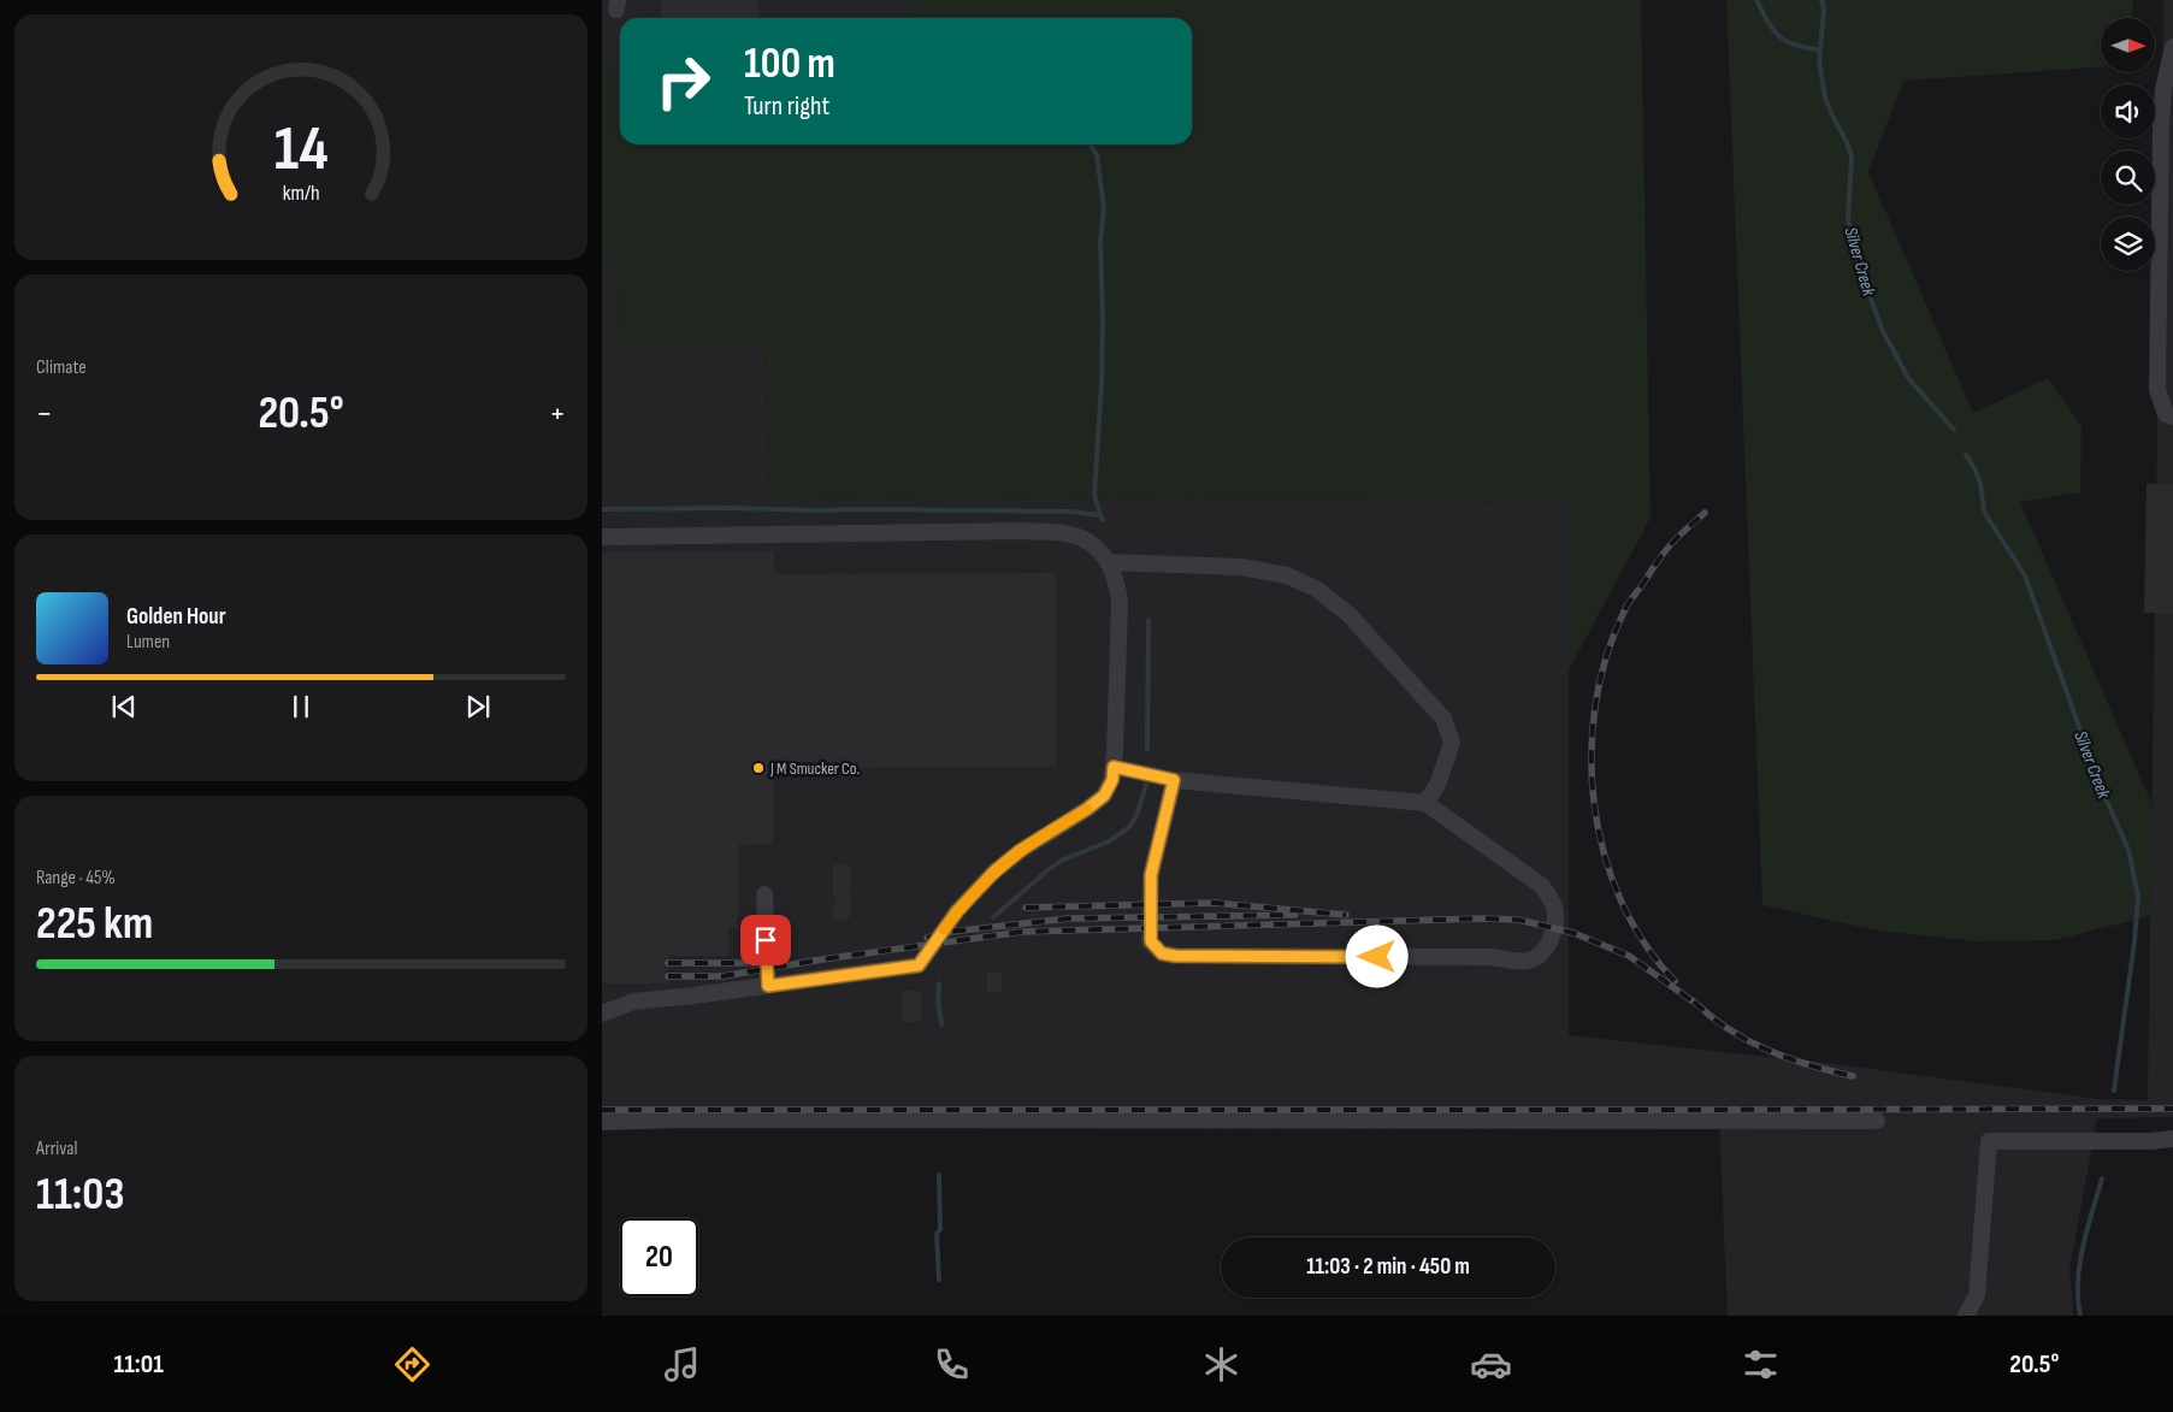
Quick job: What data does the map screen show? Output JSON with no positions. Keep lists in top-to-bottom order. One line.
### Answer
{"water":["Silver Creek"],"places":["J M Smucker Co."],"north":"right","page":{"turn":["100 m","Turn right"],"tile":["Climate",["Range · 45%","225 km"],["Arrival","11:03"]],"heat":["−","20.5°","+"],"song":["Golden Hour","Lumen"],"limit":"20","trip":"11:03 · 2 min · 450 m","tabs":["11:01","20.5°"],"gauge":["14","km/h"]}}
